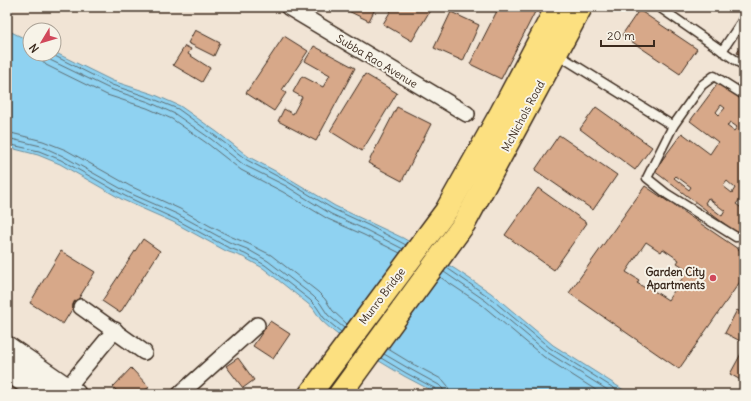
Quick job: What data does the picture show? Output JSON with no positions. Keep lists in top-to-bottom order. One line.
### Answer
{"streets":{"main road":["McNichols Road","Munro Bridge"],"street":["Subba Rao Avenue"]},"crossings":[["McNichols Road","Munro Bridge"]],"places":["Garden City Apartments"],"scale_bar":"20 m","north":"bottom left"}
